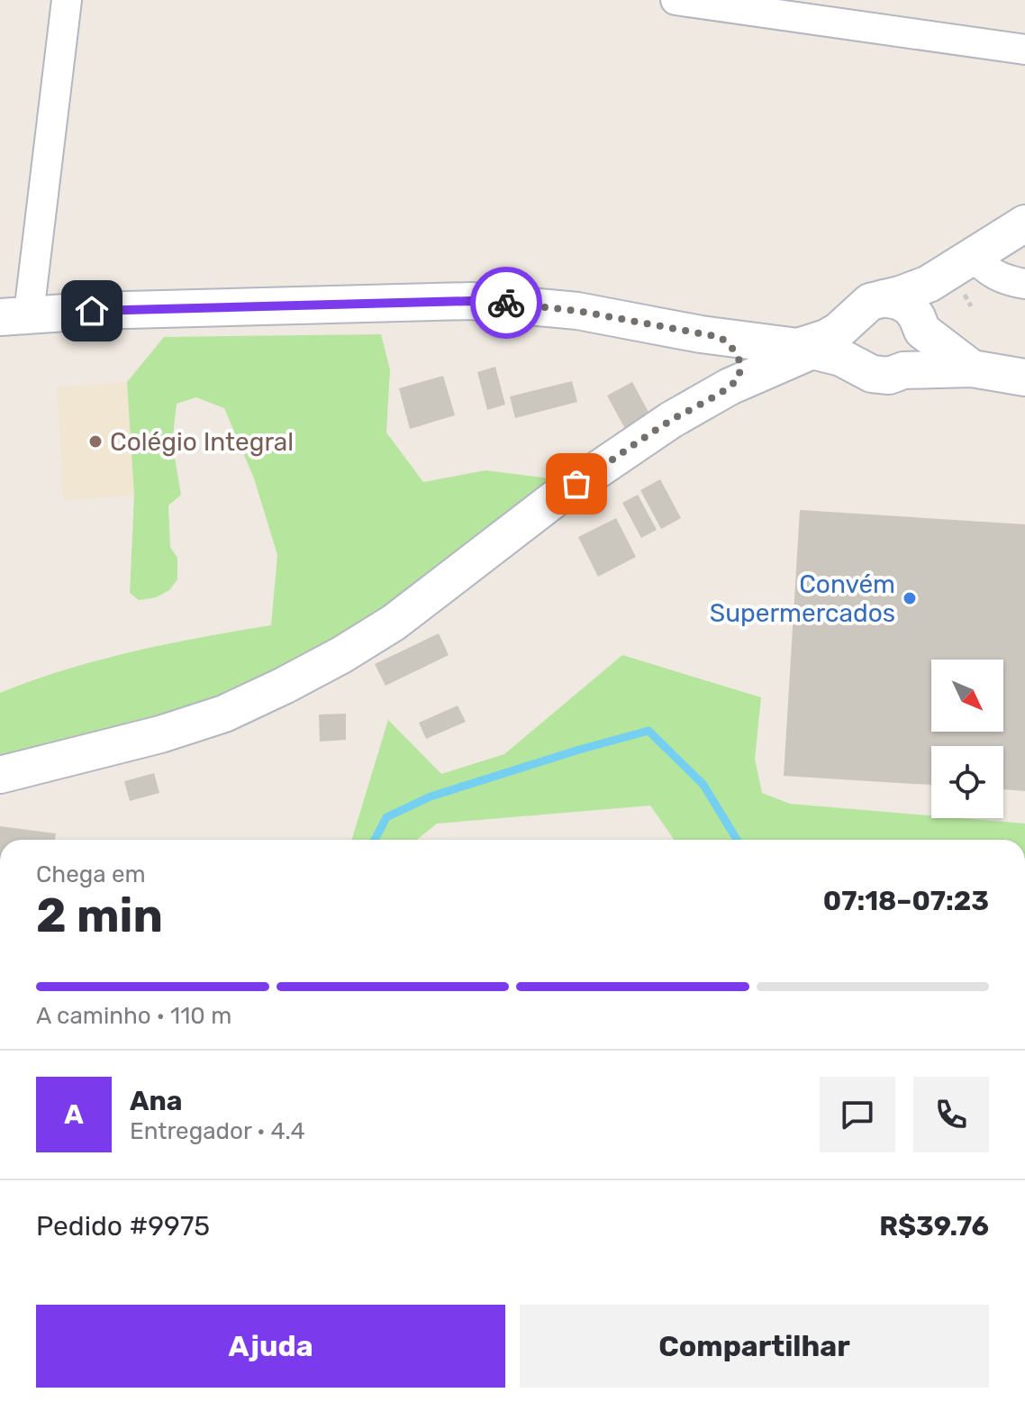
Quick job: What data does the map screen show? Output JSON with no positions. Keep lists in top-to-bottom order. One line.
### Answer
{"places":["Colégio Integral","Convém Supermercados"],"north":"bottom right","page":{"heading":["2 min","Chega em","07:18–07:23"],"panel":["Ana","Entregador · 4.4","Pedido #9975","R$39.76"],"bar":"A caminho · 110 m","round":"A","buttons":["Ajuda","Compartilhar"]}}
